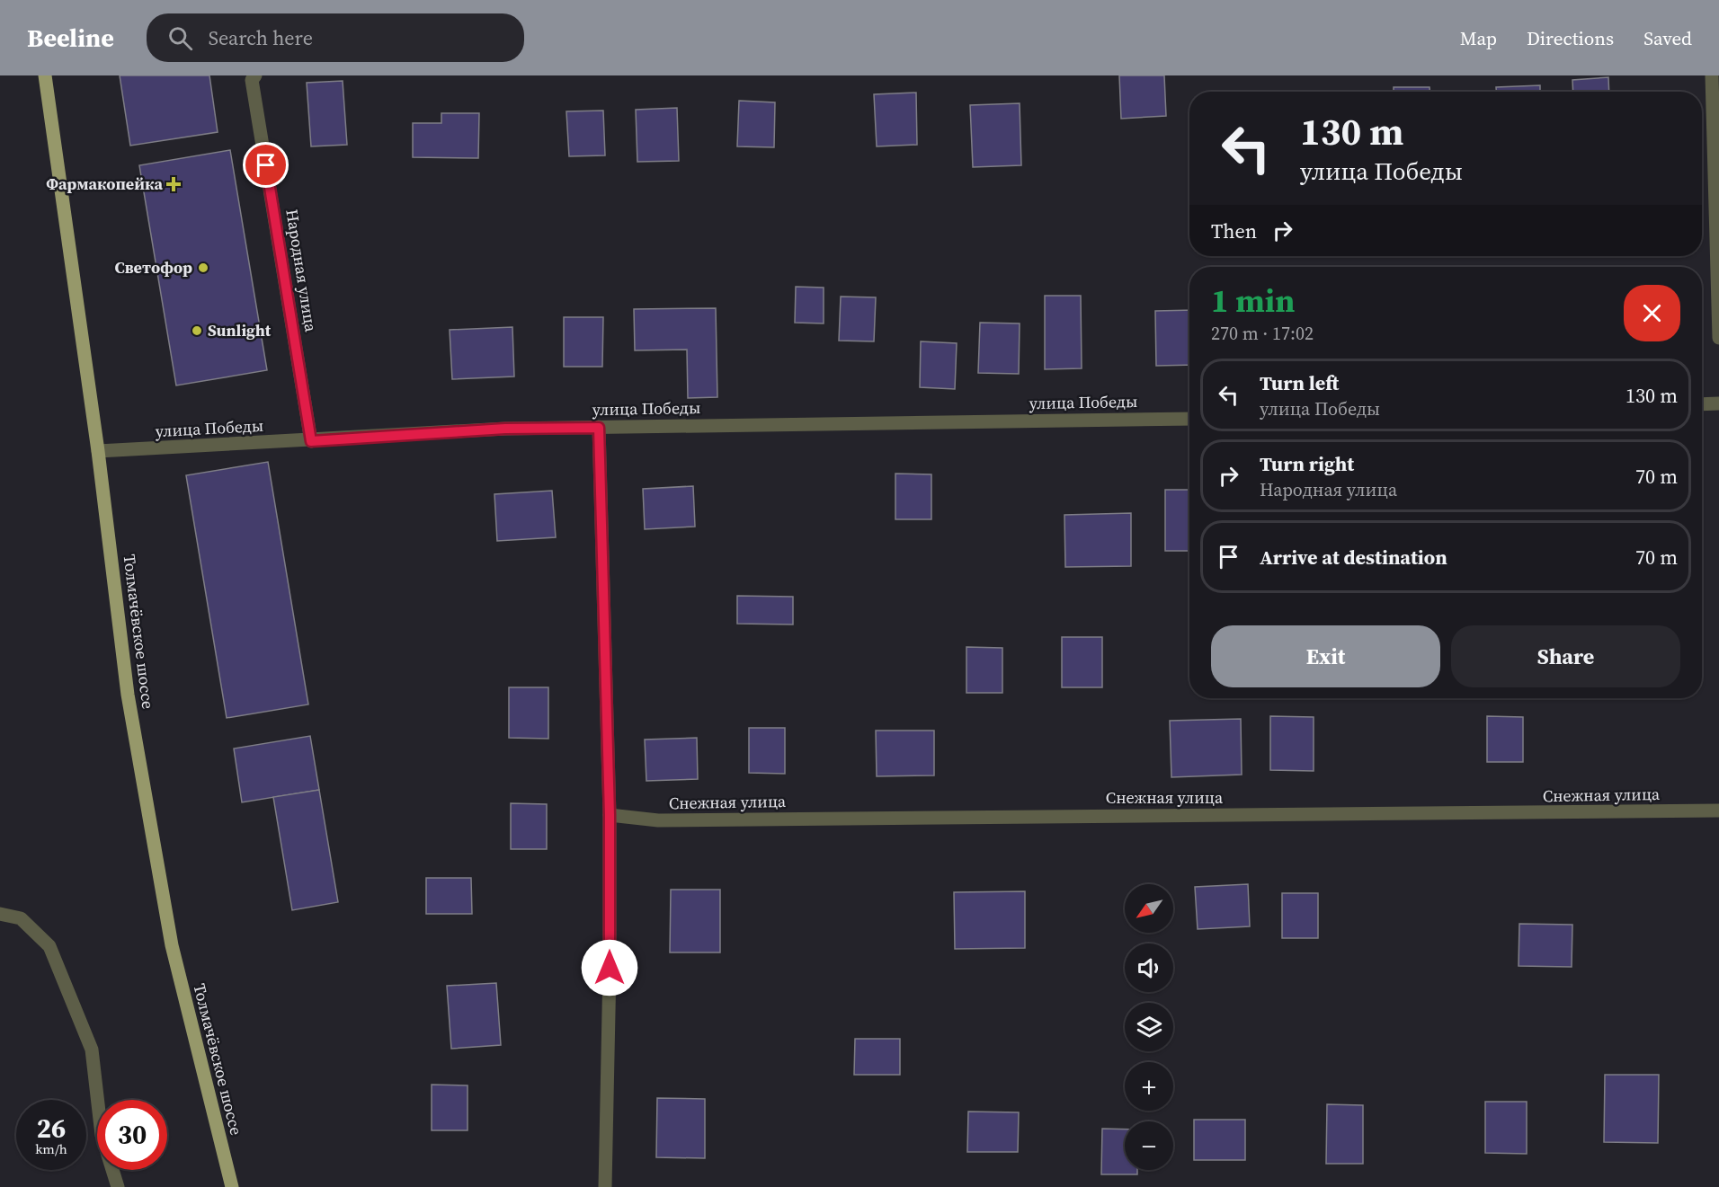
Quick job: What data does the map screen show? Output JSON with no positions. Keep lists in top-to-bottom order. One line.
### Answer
{"streets":{"main road":["Толмачёвское шоссе"],"street":["Народная улица","улица Победы","Снежная улица"]},"crossings":[["Народная улица","улица Победы"],["улица Победы","Толмачёвское шоссе"]],"places":{"health":["Фармакопейка"],"other":["Светофор","Sunlight"]},"north":"bottom left","page":{"header":"Beeline","search":"Search here","nav":["Map","Directions","Saved"],"turn":["130 m","улица Победы"],"then":"Then","heading":["1 min","270 m · 17:02"],"list":[{"name":"Turn left","note":"улица Победы","value":"130 m"},{"name":"Turn right","note":"Народная улица","value":"70 m"},{"name":"Arrive at destination","value":"70 m"}],"buttons":["Exit","Share"],"map_buttons":["+","−"],"speed":"26 km/h","limit":"30"}}
